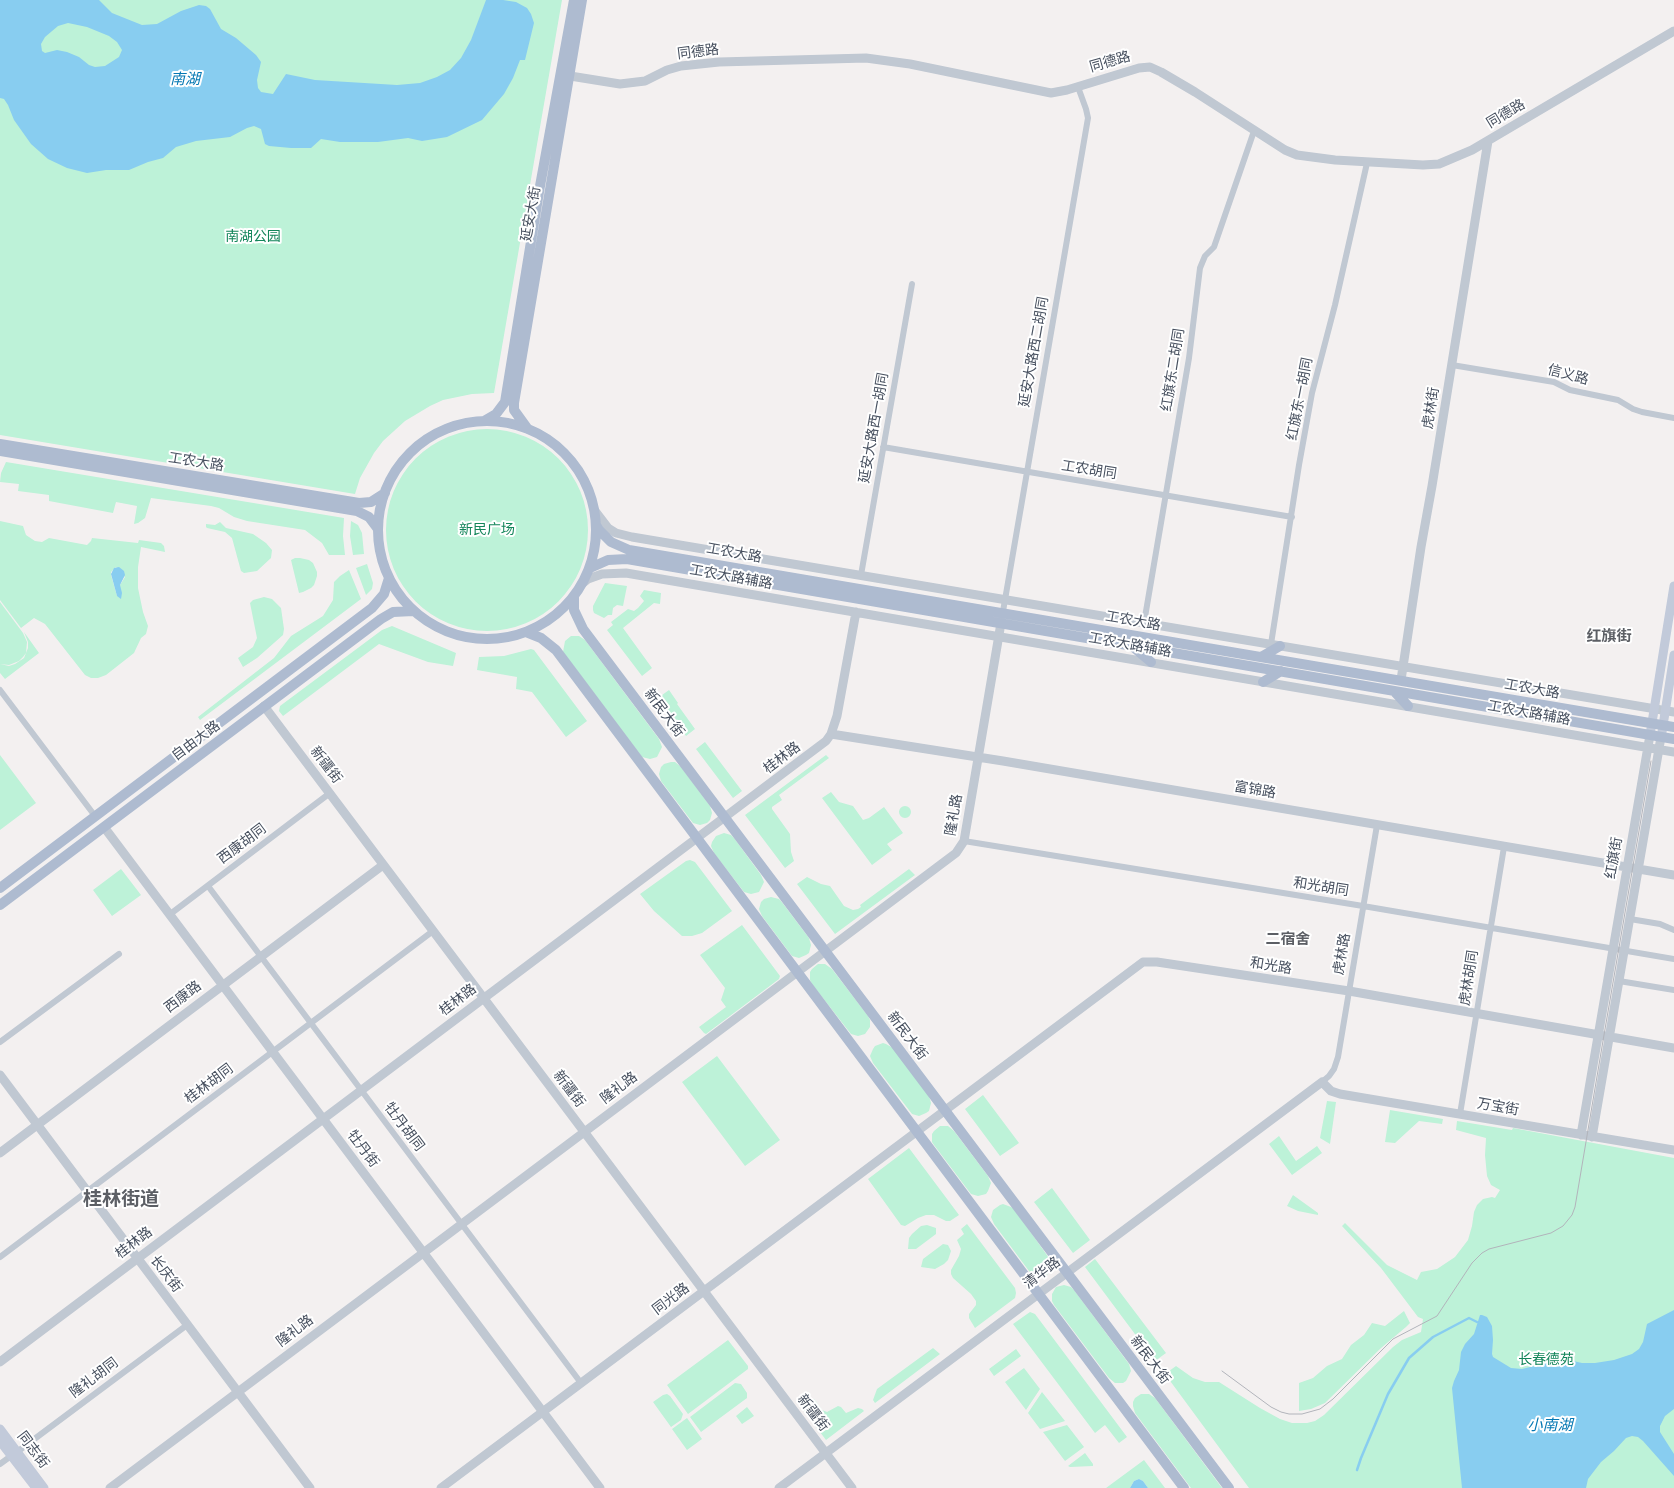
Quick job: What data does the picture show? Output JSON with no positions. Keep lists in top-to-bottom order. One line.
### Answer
{"streets":{"main road":["延安大街","工农大路","新民大街","自由大路","红旗街","同志街"],"street":["同德路","延安大路西二胡同","红旗东二胡同","信义路","红旗东一胡同","虎林街","延安大路西一胡同","工农胡同","工农大路辅路","桂林路","新疆街","富锦路","隆礼路","西康胡同","和光胡同","虎林路","和光路","虎林胡同","西康路","桂林胡同","万宝街","牡丹胡同","牡丹街","清华路","长庆街","同光路","隆礼胡同"]},"crossings":[["同德路","延安大街"],["同德路","延安大路西二胡同"],["同德路","红旗东二胡同"],["同德路","红旗东一胡同"],["同德路","虎林街"],["延安大路西二胡同","工农大路"],["延安大路西二胡同","工农胡同"],["延安大路西二胡同","工农大路辅路"],["延安大路西二胡同","隆礼路"],["红旗东二胡同","工农胡同"],["红旗东二胡同","工农大路辅路"],["信义路","虎林街"],["红旗东一胡同","工农胡同"],["红旗东一胡同","工农大路辅路"],["虎林街","工农大路"],["虎林街","工农大路辅路"],["延安大路西一胡同","工农胡同"],["延安大路西一胡同","工农大路辅路"],["工农大路","隆礼路"],["工农大路","红旗街"],["工农大路辅路","隆礼路"],["工农大路辅路","红旗街"],["新民大街","桂林路"],["新民大街","隆礼路"],["新民大街","和光路"],["新民大街","清华路"],["自由大路","新疆街"],["自由大路","牡丹街"],["桂林路","新疆街"],["桂林路","富锦路"],["桂林路","牡丹胡同"],["桂林路","牡丹街"],["桂林路","长庆街"],["新疆街","隆礼路"],["新疆街","西康胡同"],["新疆街","西康路"],["新疆街","桂林胡同"],["新疆街","清华路"],["新疆街","同光路"],["富锦路","隆礼路"],["富锦路","红旗街"],["富锦路","虎林路"],["富锦路","虎林胡同"],["隆礼路","和光胡同"],["隆礼路","牡丹胡同"],["隆礼路","牡丹街"],["隆礼路","长庆街"],["西康胡同","牡丹胡同"],["西康胡同","牡丹街"],["红旗街","和光胡同"],["红旗街","和光路"],["红旗街","万宝街"],["和光胡同","虎林路"],["和光胡同","虎林胡同"],["虎林路","和光路"],["虎林路","万宝街"],["虎林路","清华路"],["和光路","虎林胡同"],["和光路","同光路"],["虎林胡同","万宝街"],["西康路","牡丹胡同"],["西康路","牡丹街"],["西康路","长庆街"],["桂林胡同","牡丹胡同"],["桂林胡同","牡丹街"],["桂林胡同","长庆街"],["万宝街","清华路"],["牡丹胡同","同光路"],["牡丹街","同光路"],["长庆街","隆礼胡同"],["隆礼胡同","同志街"]],"districts":["红旗街","二宿舍","桂林街道"],"water":["南湖","小南湖"],"parks":["南湖公园","新民广场","长春德苑"]}
